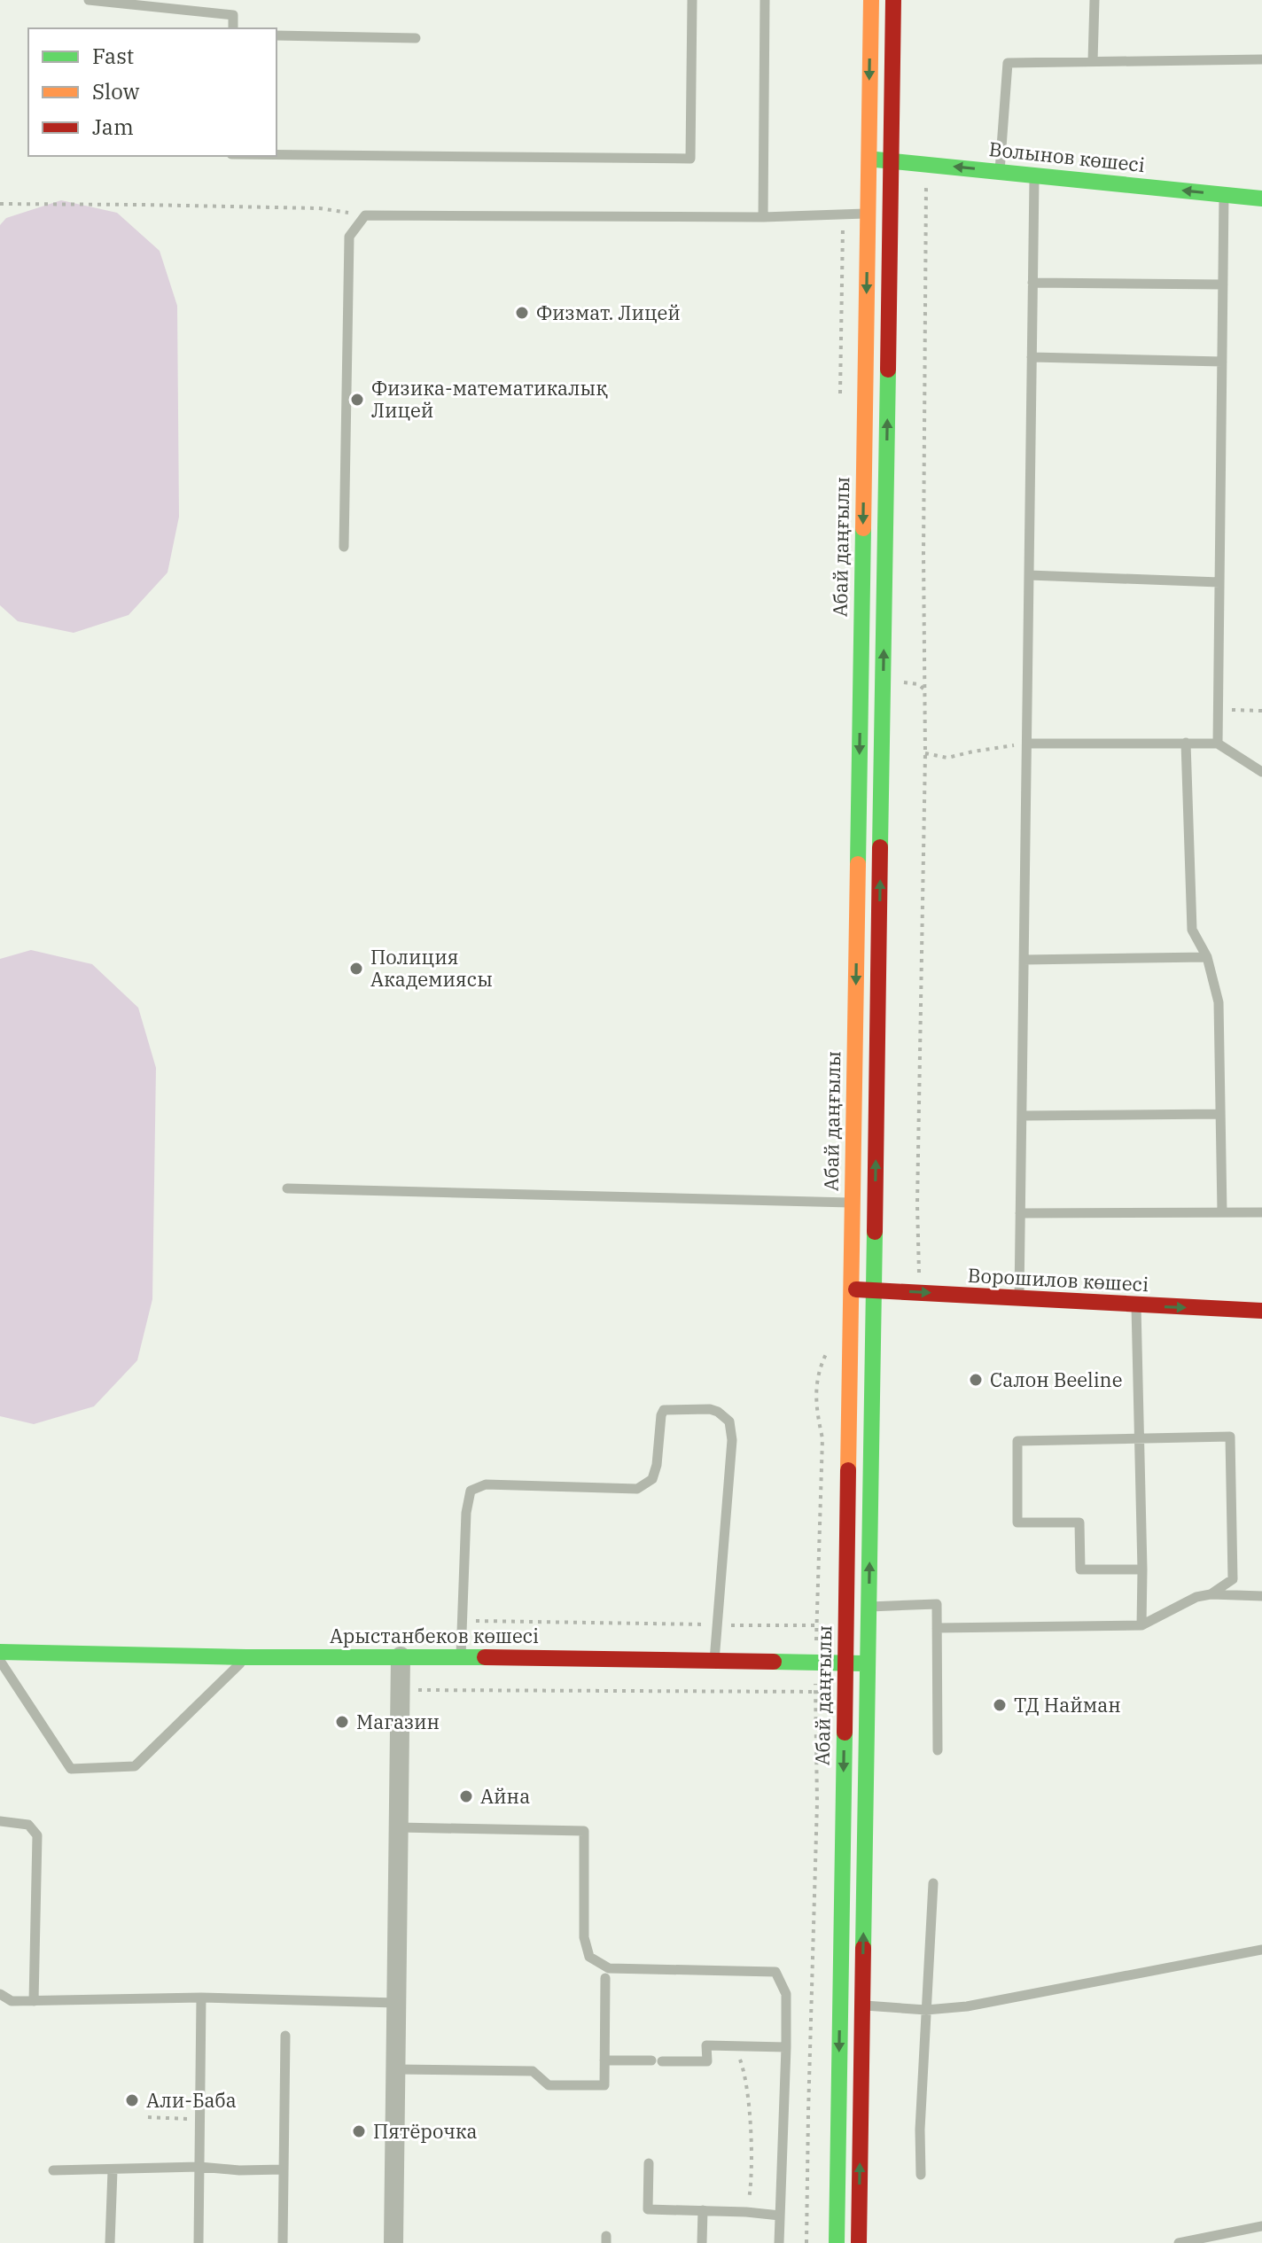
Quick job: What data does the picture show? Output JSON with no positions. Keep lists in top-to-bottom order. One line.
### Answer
{"streets":{"main road":["Волынов көшесі","Абай даңғылы","Ворошилов көшесі","Арыстанбеков көшесі"]},"crossings":[["Волынов көшесі","Абай даңғылы"],["Абай даңғылы","Ворошилов көшесі"],["Абай даңғылы","Арыстанбеков көшесі"]],"one_way":["Волынов көшесі","Ворошилов көшесі"],"places":["Физмат. Лицей","Физика-математикалық Лицей","Полиция Академиясы","Cалон Beeline","ТД Найман","Магазин","Айна","Али-Баба","Пятёрочка"],"legend":["Fast","Slow","Jam"]}
